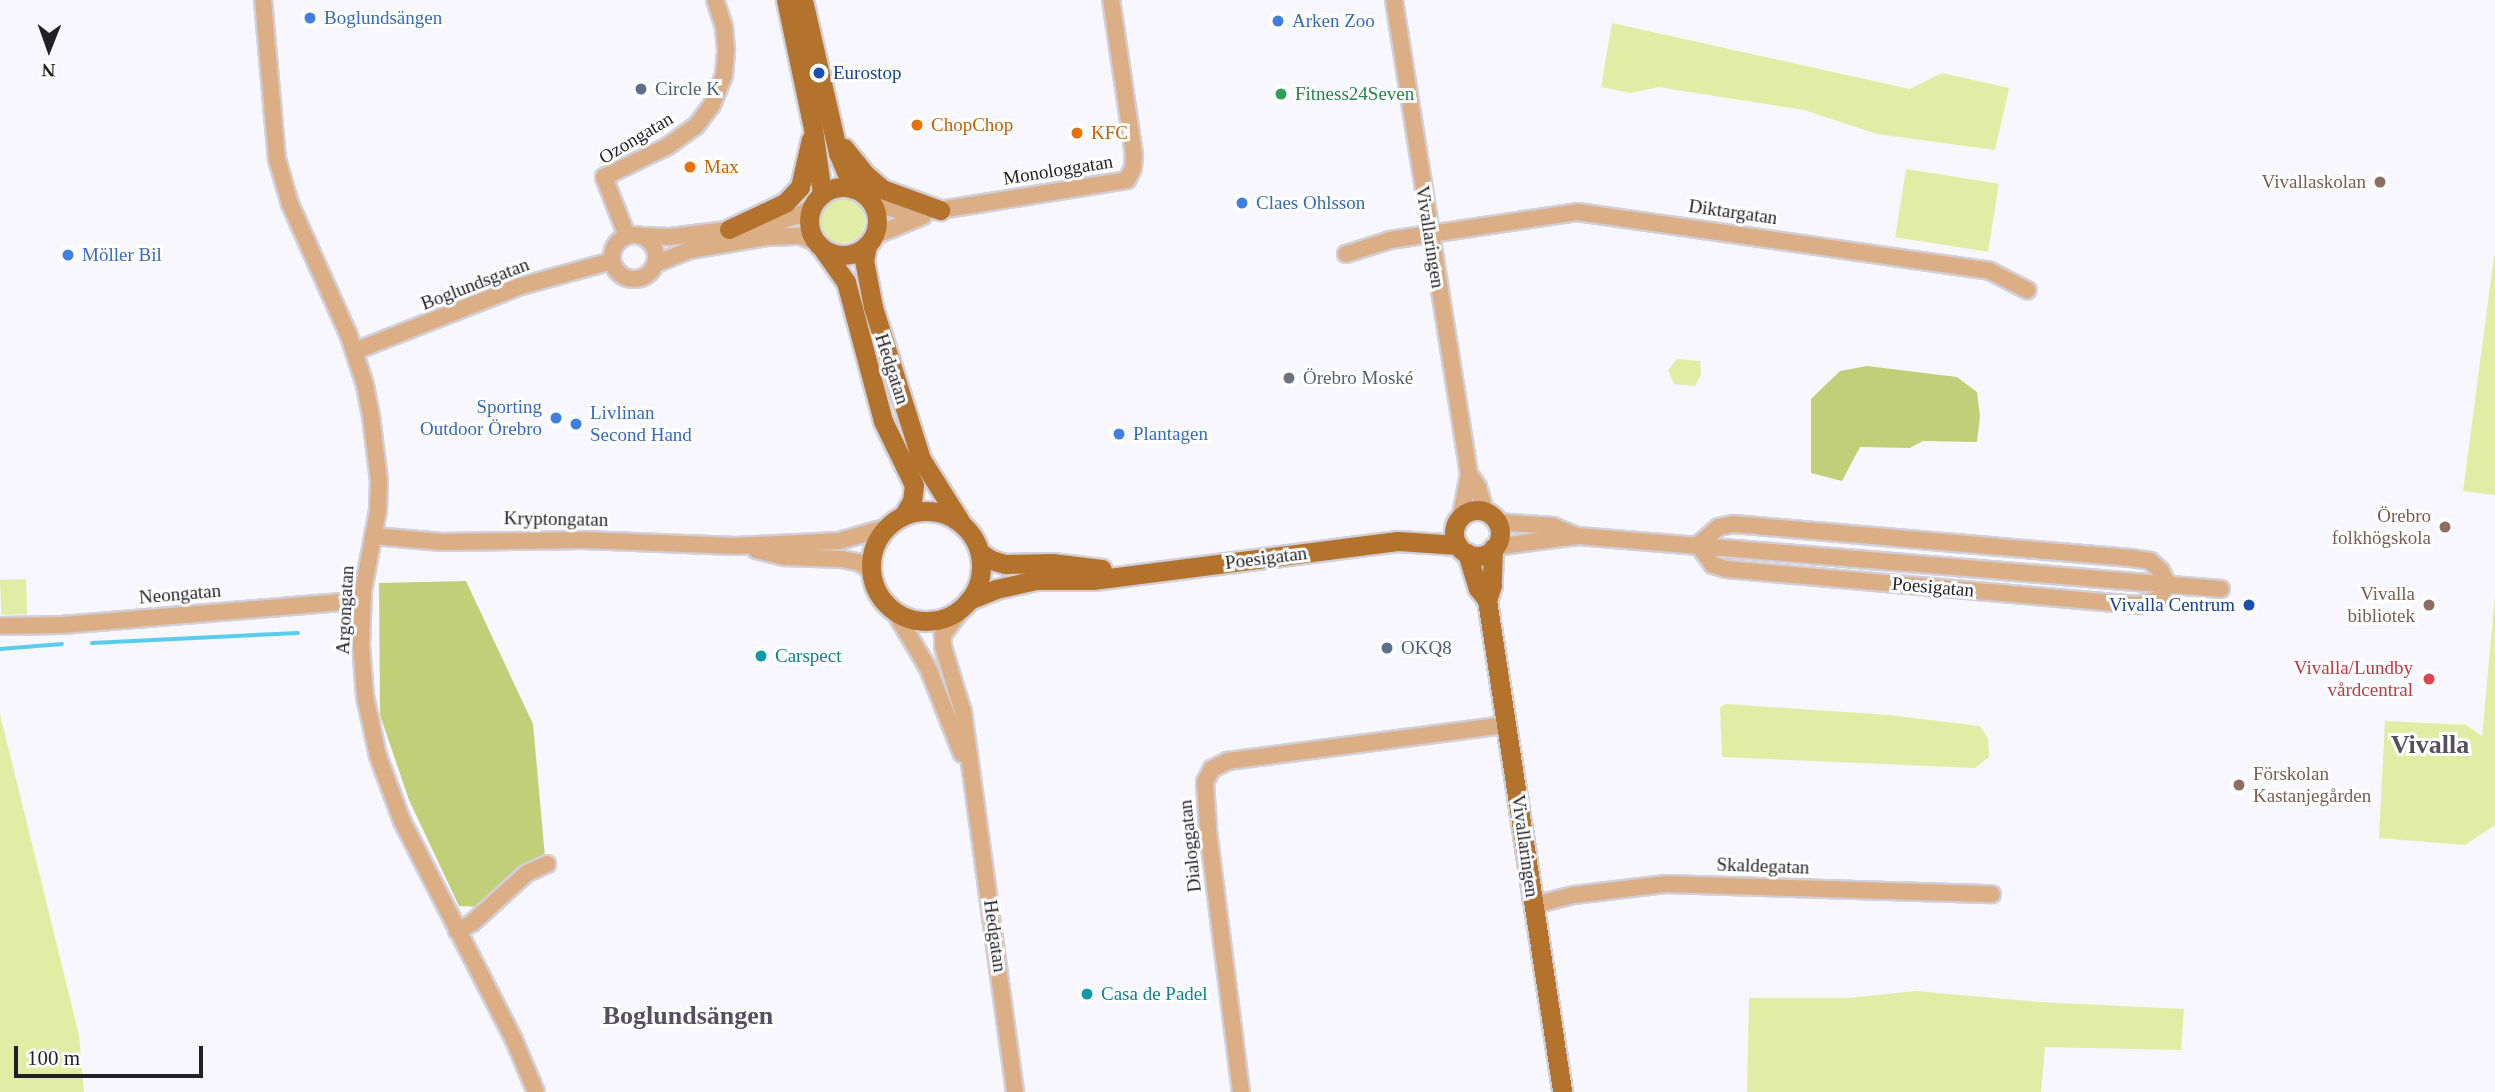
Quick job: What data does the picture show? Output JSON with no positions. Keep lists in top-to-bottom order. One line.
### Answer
{"streets":{"main road":["Vivallaringen","Hedgatan","Poesigatan"],"street":["Ozongatan","Monologgatan","Diktargatan","Boglundsgatan","Kryptongatan","Neongatan","Argongatan","Dialoggatan","Skaldegatan"]},"crossings":[["Ozongatan","Boglundsgatan"],["Monologgatan","Hedgatan"],["Diktargatan","Vivallaringen"],["Vivallaringen","Poesigatan"],["Vivallaringen","Dialoggatan"],["Vivallaringen","Skaldegatan"],["Boglundsgatan","Argongatan"],["Hedgatan","Kryptongatan"],["Hedgatan","Poesigatan"],["Kryptongatan","Poesigatan"],["Kryptongatan","Argongatan"],["Neongatan","Argongatan"]],"districts":["Vivalla","Boglundsängen"],"places":["Boglundsängen","Arken Zoo","Eurostop","Circle K","Fitness24Seven","ChopChop","KFC","Max","Vivallaskolan","Claes Ohlsson","Möller Bil","Örebro Moské","Sporting Outdoor Örebro","Livlinan Second Hand","Plantagen","Örebro folkhögskola","Vivalla Centrum","Vivalla bibliotek","OKQ8","Carspect","Vivalla/Lundby vårdcentral","Förskolan Kastanjegården","Casa de Padel"],"scale_bar":"100 m","north":"bottom"}
